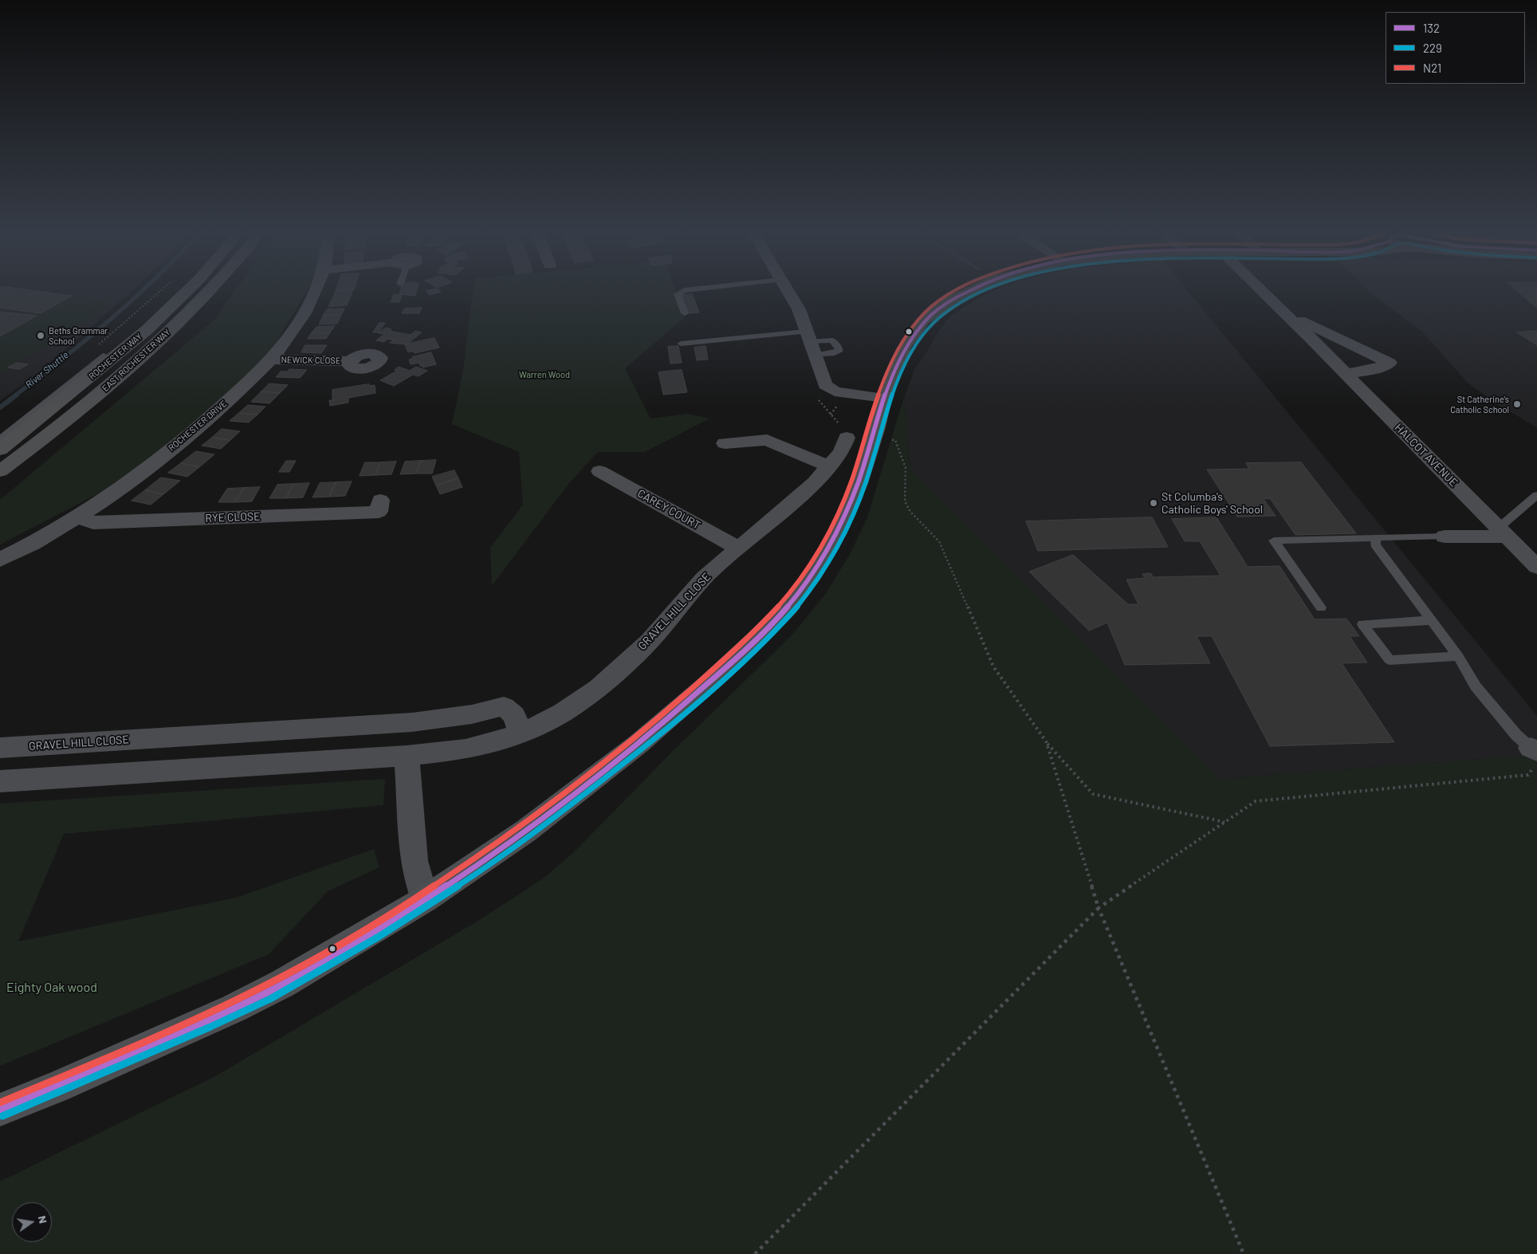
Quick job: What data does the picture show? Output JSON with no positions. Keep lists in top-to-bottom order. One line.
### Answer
{"streets":{"highway":["ROCHESTER WAY","EAST ROCHESTER WAY"],"street":["NEWICK CLOSE","ROCHESTER DRIVE","HALCOT AVENUE","CAREY COURT","RYE CLOSE","GRAVEL HILL CLOSE"]},"crossings":[["NEWICK CLOSE","ROCHESTER DRIVE"],["ROCHESTER DRIVE","RYE CLOSE"],["CAREY COURT","GRAVEL HILL CLOSE"]],"water":["River Shuttle"],"parks":["Warren Wood","Eighty Oak wood"],"places":["Beths Grammar School","St Catherine's Catholic School","St Columba's Catholic Boys' School"],"lines":["transit line 132","transit line 229","transit line N21"],"legend":["132","229","N21"],"north":"right"}
